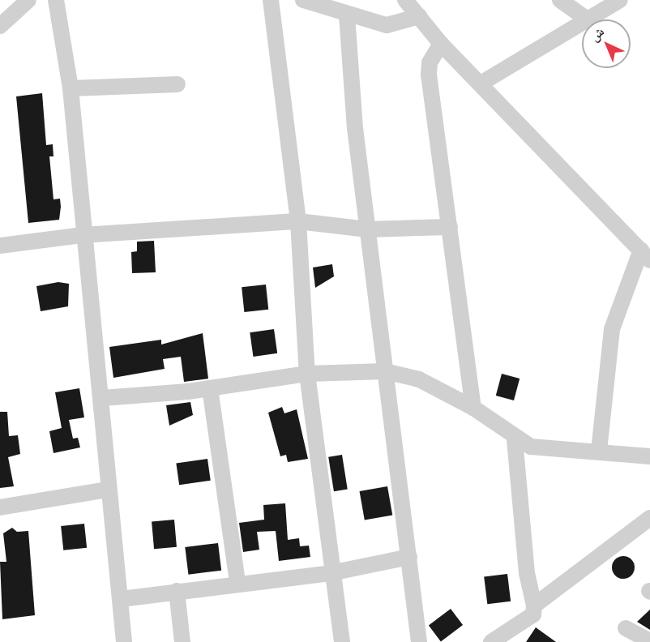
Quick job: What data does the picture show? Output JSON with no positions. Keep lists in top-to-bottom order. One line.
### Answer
{"north":"top left"}
